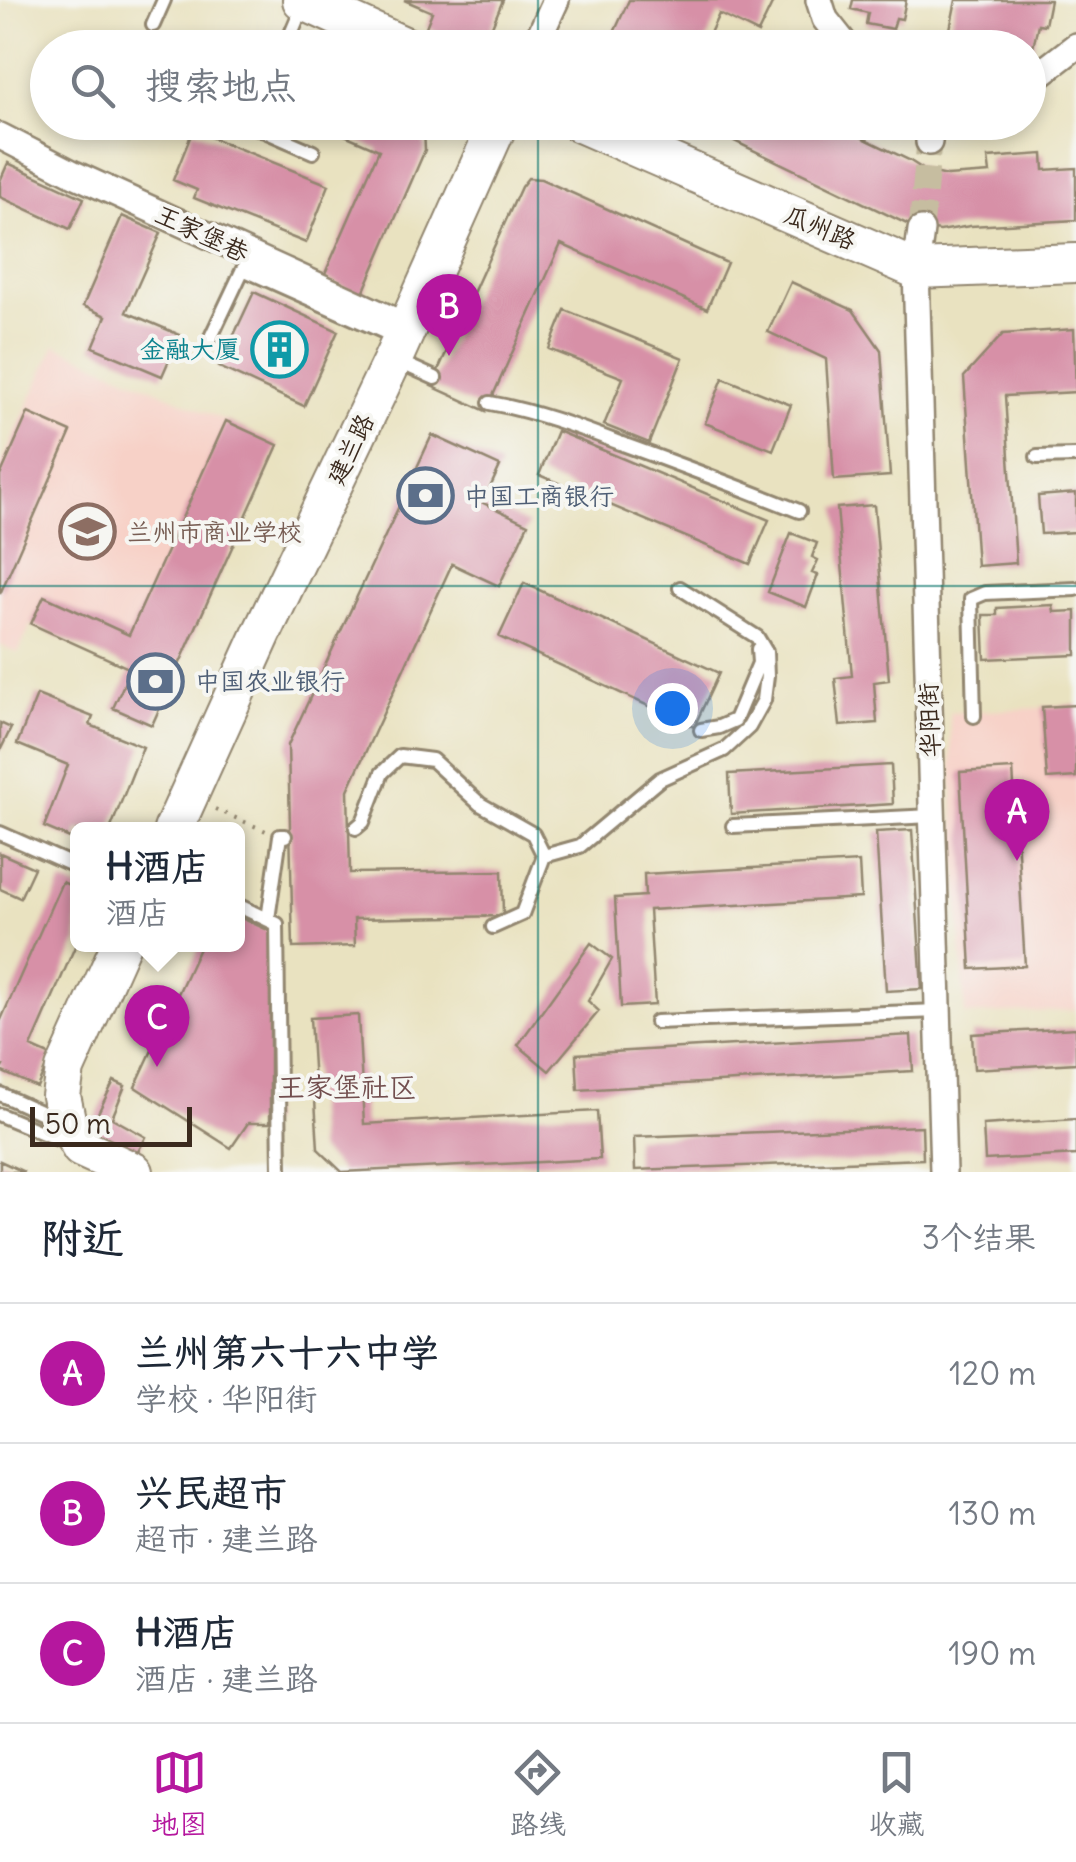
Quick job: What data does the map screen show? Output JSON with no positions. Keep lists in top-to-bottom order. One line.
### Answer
{"streets":{"street":["瓜州路","王家堡巷","建兰路","华阳街"]},"crossings":[["瓜州路","华阳街"],["王家堡巷","建兰路"]],"districts":["王家堡社区"],"places":{"building":["金融大厦"],"bank":["中国工商银行","中国农业银行"],"school or university":["兰州市商业学校"]},"scale_bar":"50 m","page":{"search":"搜索地点","pins":["B","A","C"],"popup":["H酒店","酒店"],"scale":"50 m","heading":["附近","3个结果"],"list":[{"mark":"A","name":"兰州第六十六中学","note":"学校 · 华阳街","value":"120 m"},{"mark":"B","name":"兴民超市","note":"超市 · 建兰路","value":"130 m"},{"mark":"C","name":"H酒店","note":"酒店 · 建兰路","value":"190 m"}],"nav":["地图","路线","收藏"]}}
